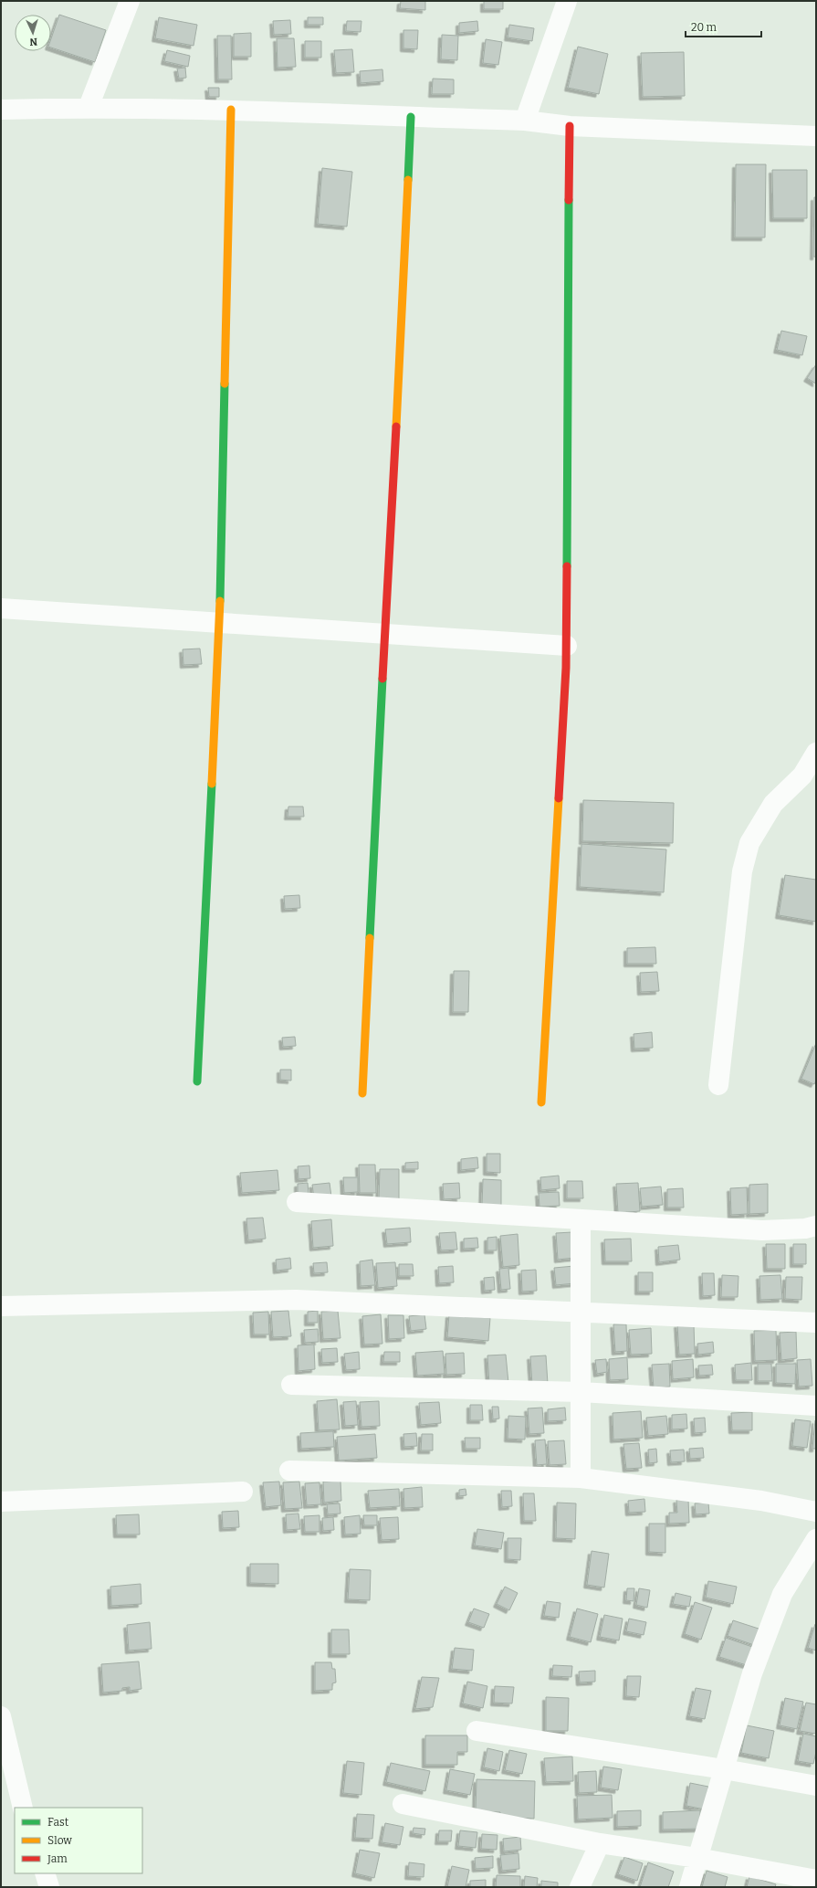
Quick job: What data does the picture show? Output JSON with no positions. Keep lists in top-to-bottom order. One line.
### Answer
{"legend":["Fast","Slow","Jam"],"scale_bar":"20 m","north":"bottom"}
